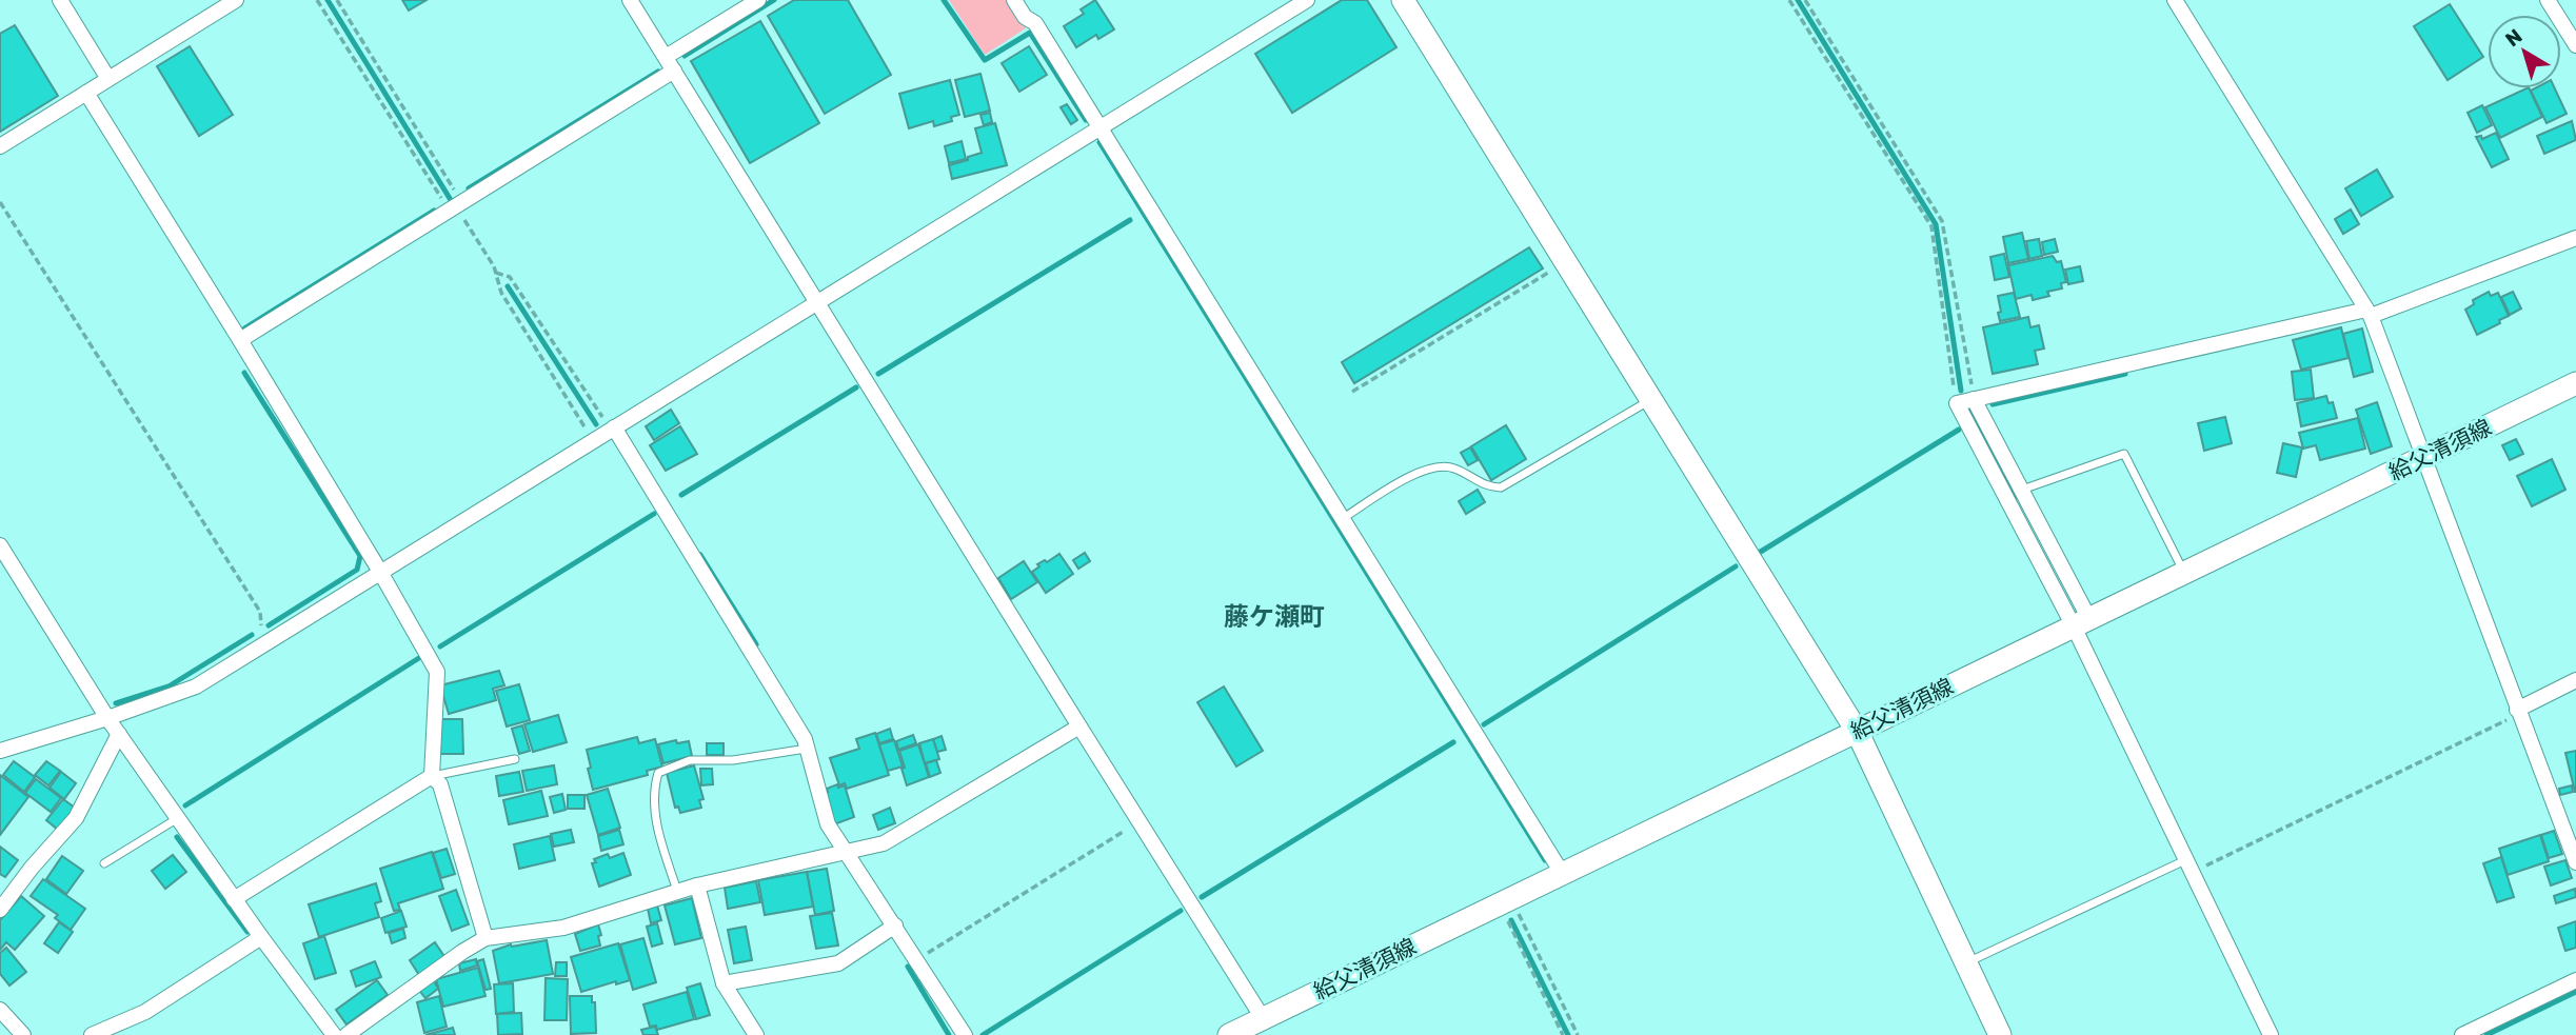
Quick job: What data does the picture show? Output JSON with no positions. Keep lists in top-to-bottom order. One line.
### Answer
{"streets":{"main road":["給父清須線"]},"districts":["藤ケ瀬町"],"north":"top left"}
